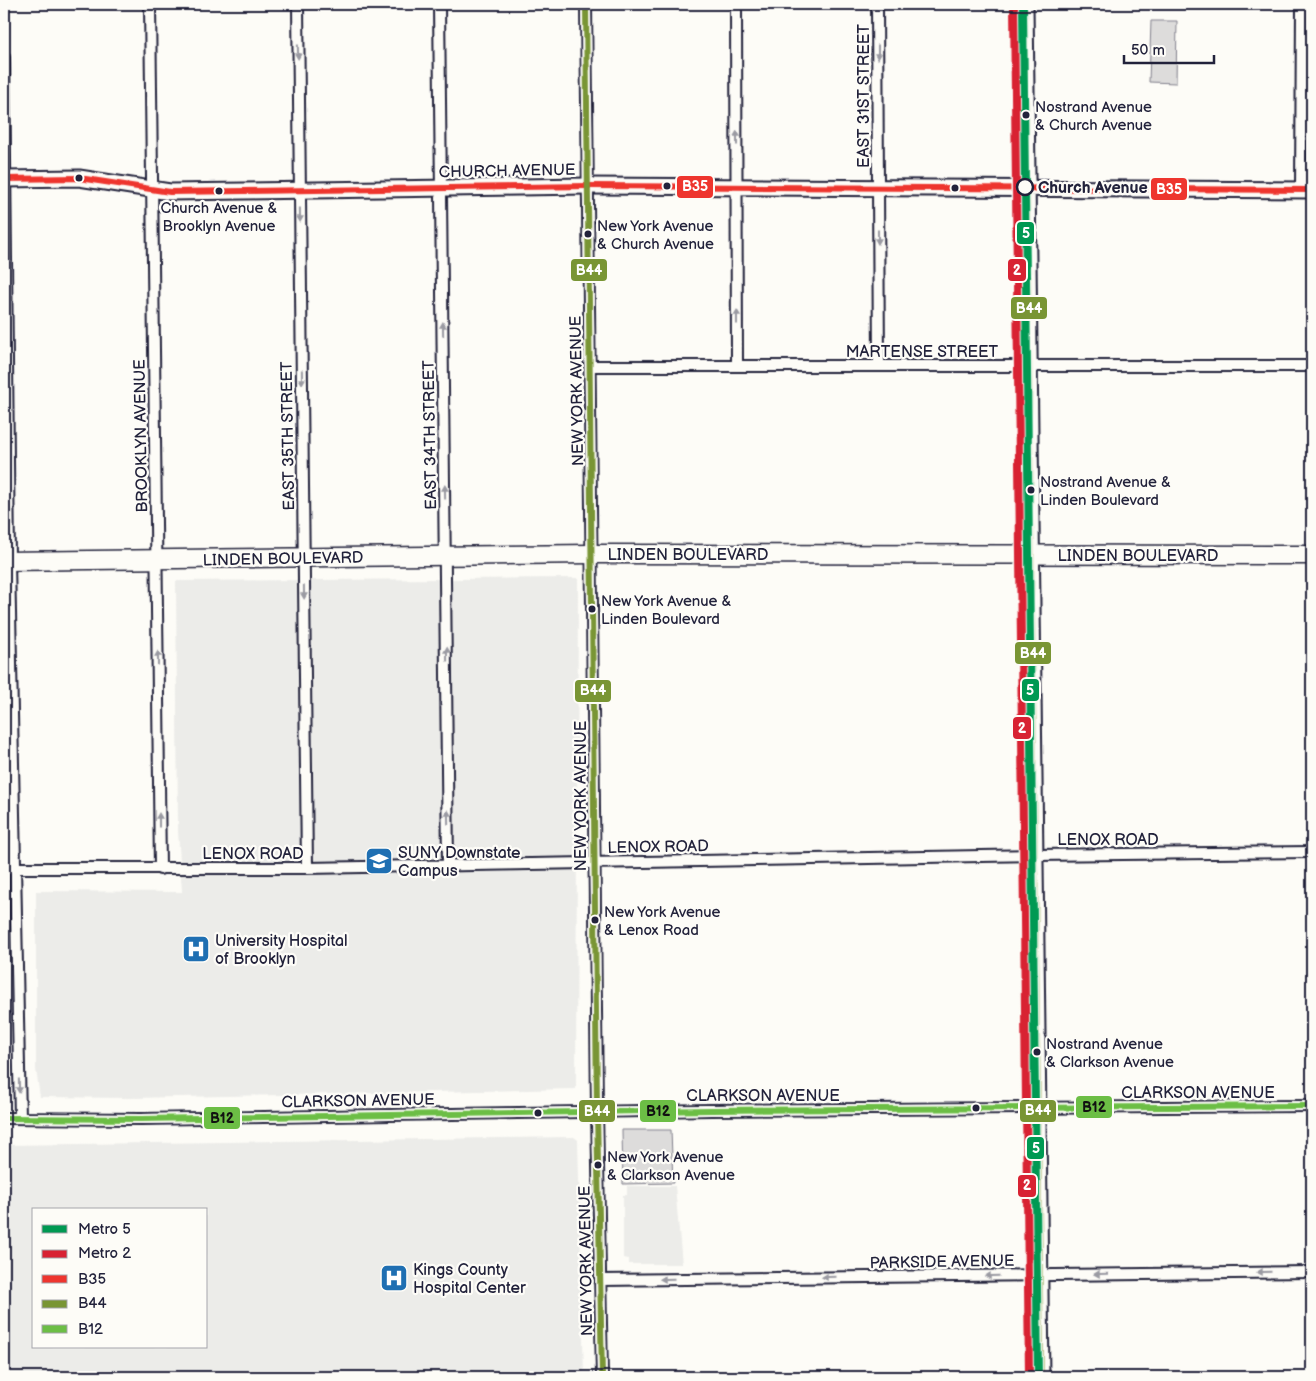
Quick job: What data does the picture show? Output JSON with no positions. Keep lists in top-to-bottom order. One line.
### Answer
{"streets":{"highway":["LINDEN BOULEVARD"],"main road":["CHURCH AVENUE"],"street":["EAST 31ST STREET","MARTENSE STREET","NEW YORK AVENUE","EAST 34TH STREET","BROOKLYN AVENUE","EAST 35TH STREET","LENOX ROAD","CLARKSON AVENUE","PARKSIDE AVENUE"]},"crossings":[["EAST 31ST STREET","CHURCH AVENUE"],["EAST 31ST STREET","MARTENSE STREET"],["CHURCH AVENUE","NEW YORK AVENUE"],["CHURCH AVENUE","EAST 34TH STREET"],["CHURCH AVENUE","BROOKLYN AVENUE"],["CHURCH AVENUE","EAST 35TH STREET"],["MARTENSE STREET","NEW YORK AVENUE"],["NEW YORK AVENUE","LINDEN BOULEVARD"],["NEW YORK AVENUE","LENOX ROAD"],["NEW YORK AVENUE","CLARKSON AVENUE"],["NEW YORK AVENUE","PARKSIDE AVENUE"],["EAST 34TH STREET","LINDEN BOULEVARD"],["EAST 34TH STREET","LENOX ROAD"],["BROOKLYN AVENUE","LINDEN BOULEVARD"],["BROOKLYN AVENUE","LENOX ROAD"],["EAST 35TH STREET","LINDEN BOULEVARD"],["EAST 35TH STREET","LENOX ROAD"]],"one_way":["EAST 31ST STREET","EAST 34TH STREET","BROOKLYN AVENUE","EAST 35TH STREET","PARKSIDE AVENUE"],"places":{"other":["Nostrand Avenue & Church Avenue","Church Avenue","Church Avenue & Brooklyn Avenue","New York Avenue & Church Avenue","Nostrand Avenue & Linden Boulevard","New York Avenue & Linden Boulevard","New York Avenue & Lenox Road","Nostrand Avenue & Clarkson Avenue","New York Avenue & Clarkson Avenue"],"school or university":["SUNY Downstate Campus"],"hospital":["University Hospital of Brooklyn","Kings County Hospital Center"]},"lines":["metro line 5","metro line 2","transit line B44","transit line B35","transit line B12"],"legend":["Metro 5","Metro 2","B35","B44","B12"],"scale_bar":"50 m"}
